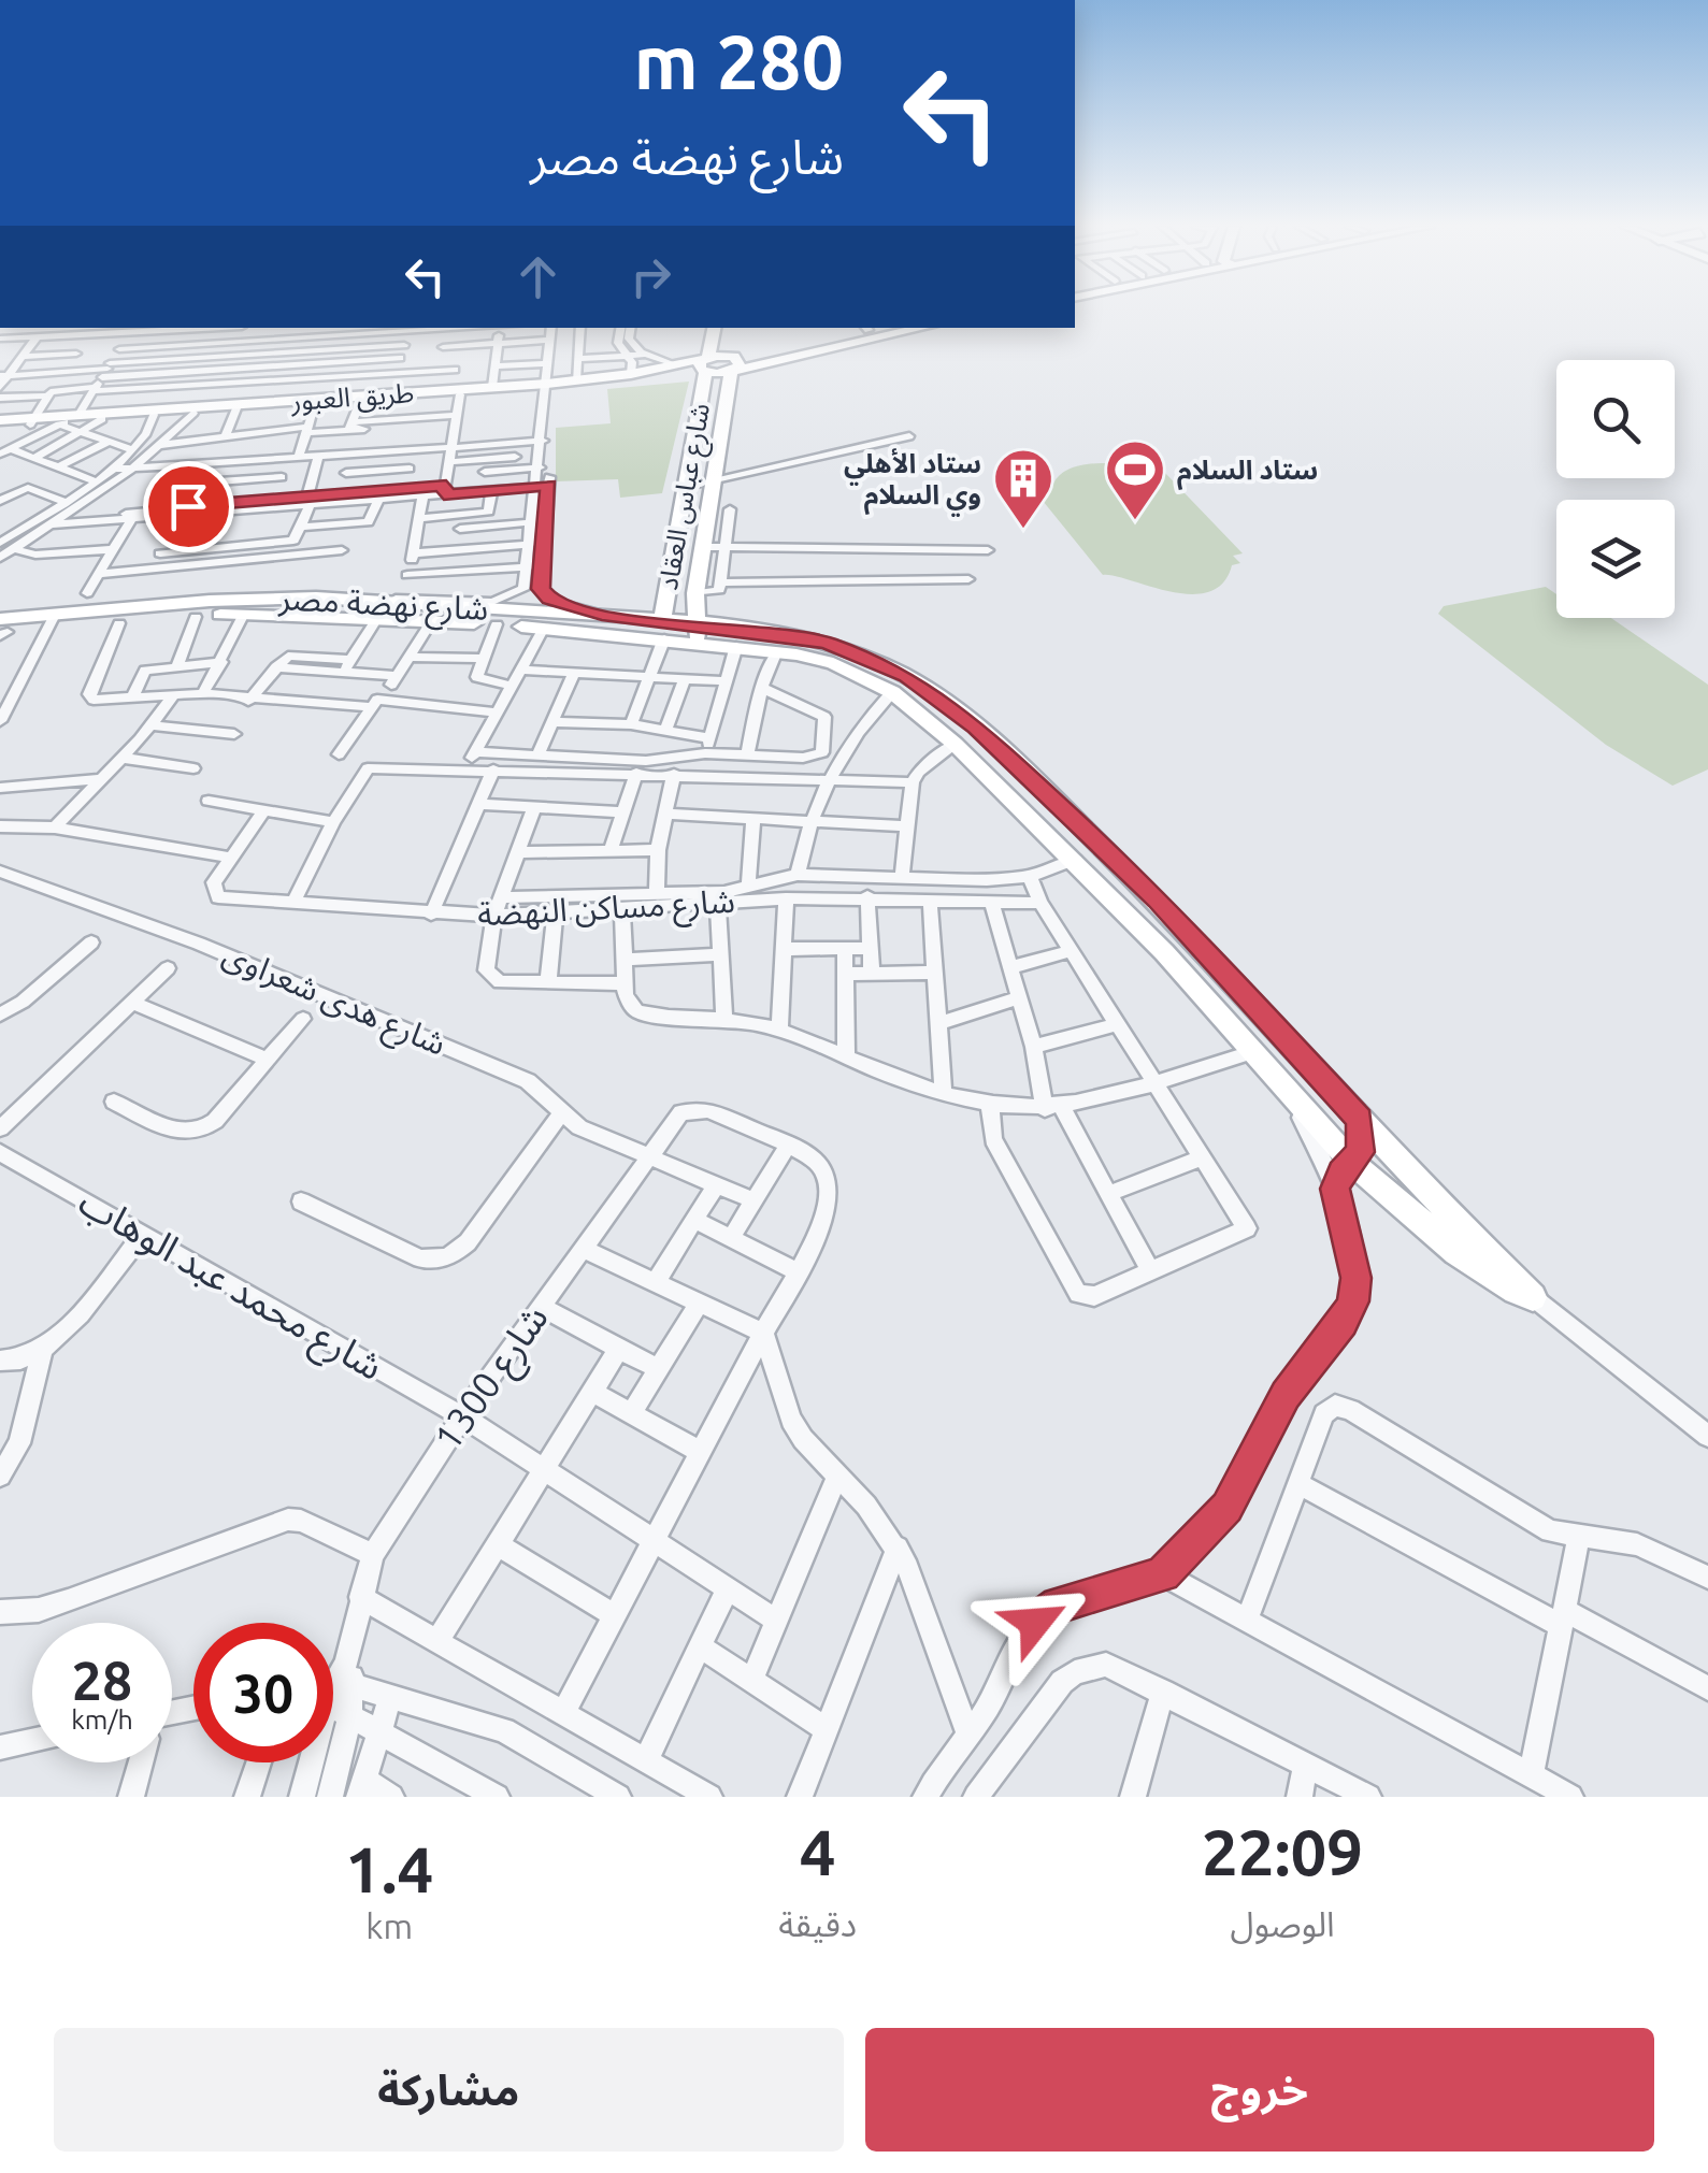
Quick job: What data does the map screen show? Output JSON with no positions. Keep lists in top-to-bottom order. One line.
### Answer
{"streets":{"street":["طريق العبور","شارع عباس العقاد","شارع نهضة مصر","شارع مساكن النهضة","شارع هدى شعراوى","شارع محمد عبد الوهاب","شارع 1300"]},"crossings":[["طريق العبور","شارع عباس العقاد"],["شارع عباس العقاد","شارع نهضة مصر"],["شارع نهضة مصر","شارع مساكن النهضة"],["شارع هدى شعراوى","شارع 1300"],["شارع محمد عبد الوهاب","شارع 1300"]],"places":{"sports":["ستاد السلام"],"building":["ستاد الأهلي وي السلام"]},"page":{"turn":["280 m","شارع نهضة مصر"],"speed":"28 km/h","limit":"30","eta":["22:09","الوصول","4","دقيقة","1.4","km"],"buttons":["خروج","مشاركة"]}}
